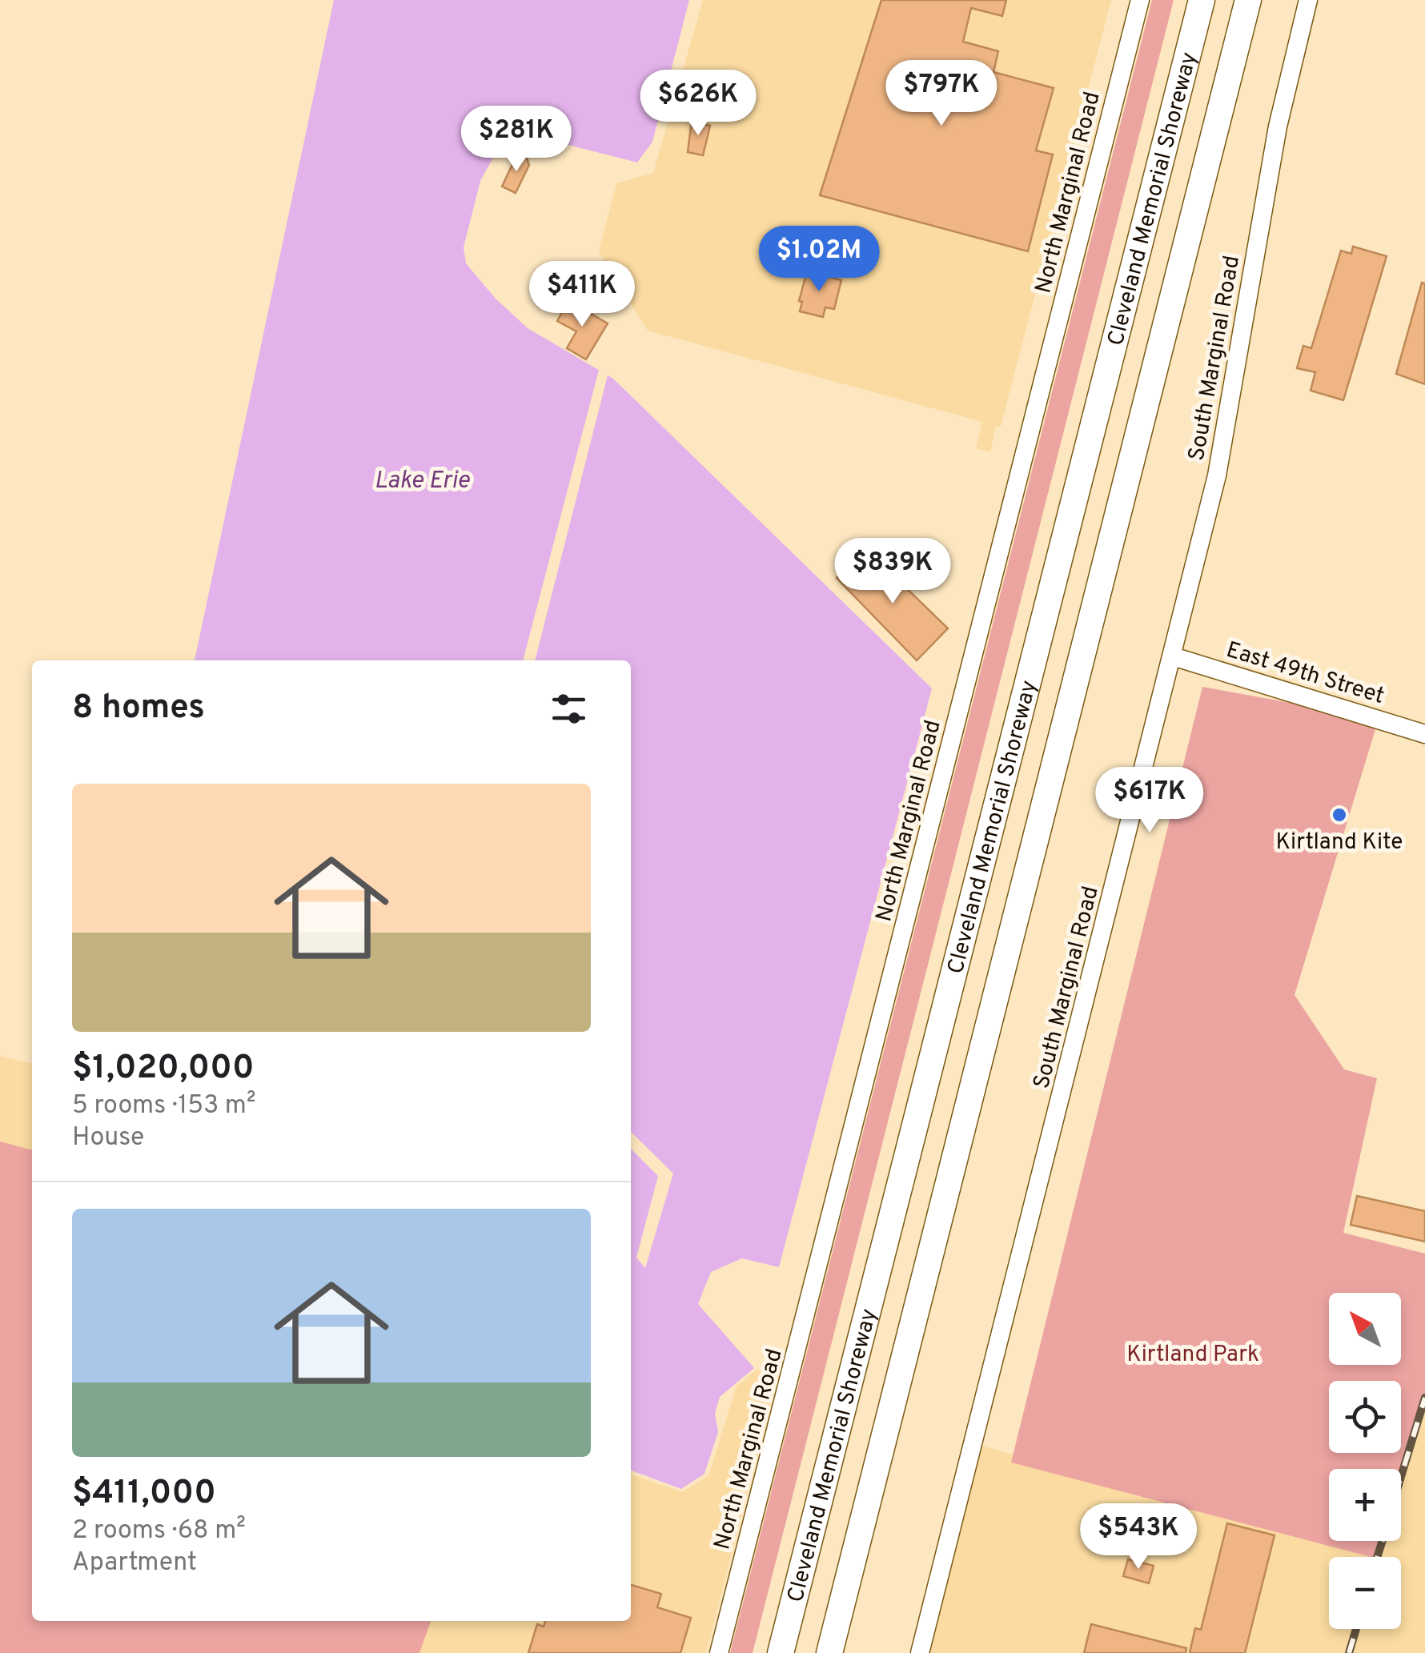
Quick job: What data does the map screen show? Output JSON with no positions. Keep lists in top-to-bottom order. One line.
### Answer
{"streets":{"highway":["Cleveland Memorial Shoreway"],"street":["North Marginal Road","South Marginal Road","East 49th Street"]},"crossings":[["South Marginal Road","East 49th Street"]],"water":["Lake Erie"],"parks":["Kirtland Park"],"places":["Kirtland Kite"],"north":"top left","page":{"price":["$797K","$626K","$281K","$1.02M","$411K","$839K","$617K","$543K"],"heading":"8 homes","list":[{"name":"$1,020,000","note":"5 rooms · 153 m² · House"},{"name":"$411,000","note":"2 rooms · 68 m² · Apartment"}],"map_buttons":["+","−"]}}
